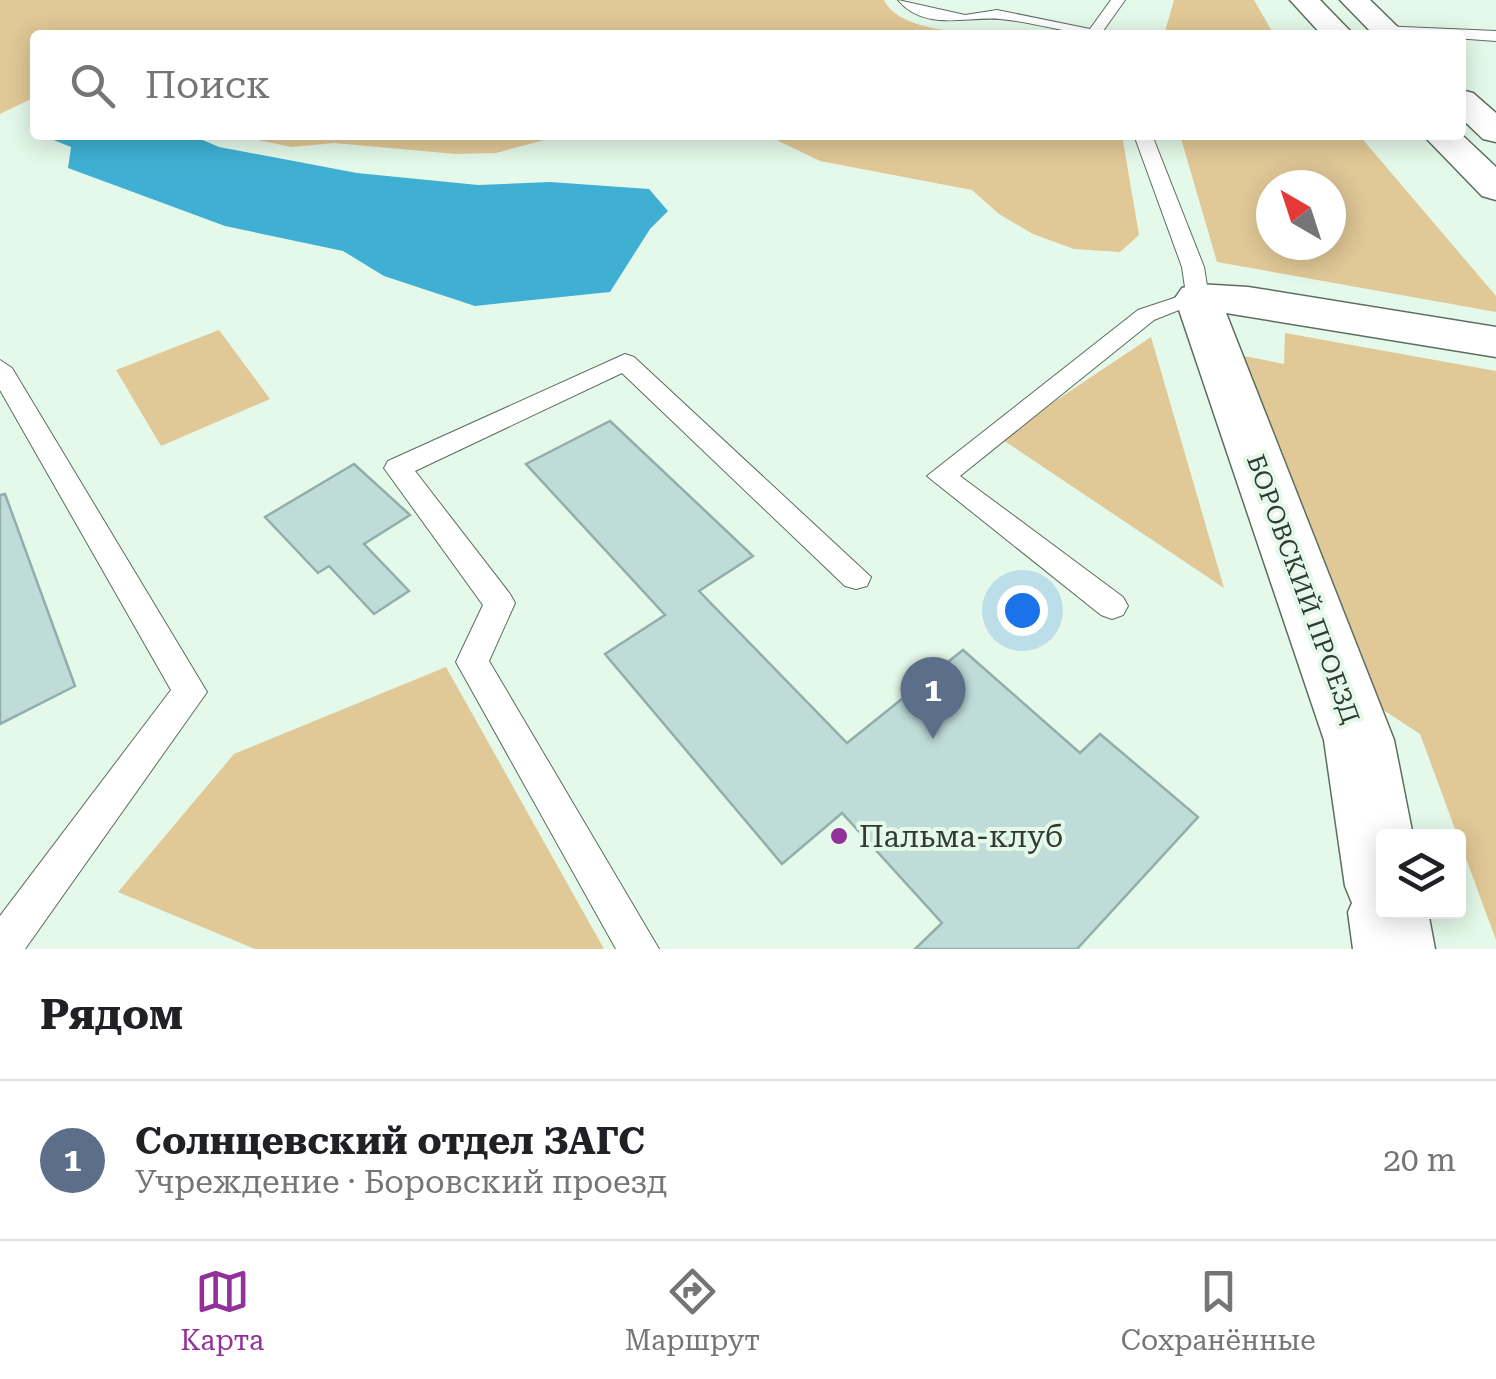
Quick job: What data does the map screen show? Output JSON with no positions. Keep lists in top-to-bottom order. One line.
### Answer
{"streets":{"street":["БОРОВСКИЙ ПРОЕЗД"]},"places":["Пальма-клуб"],"north":"top left","page":{"search":"Поиск","pins":"1","heading":"Рядом","list":[{"mark":"1","name":"Солнцевский отдел ЗАГС","note":"Учреждение · Боровский проезд","value":"20 m"}],"nav":["Карта","Маршрут","Сохранённые"]}}
